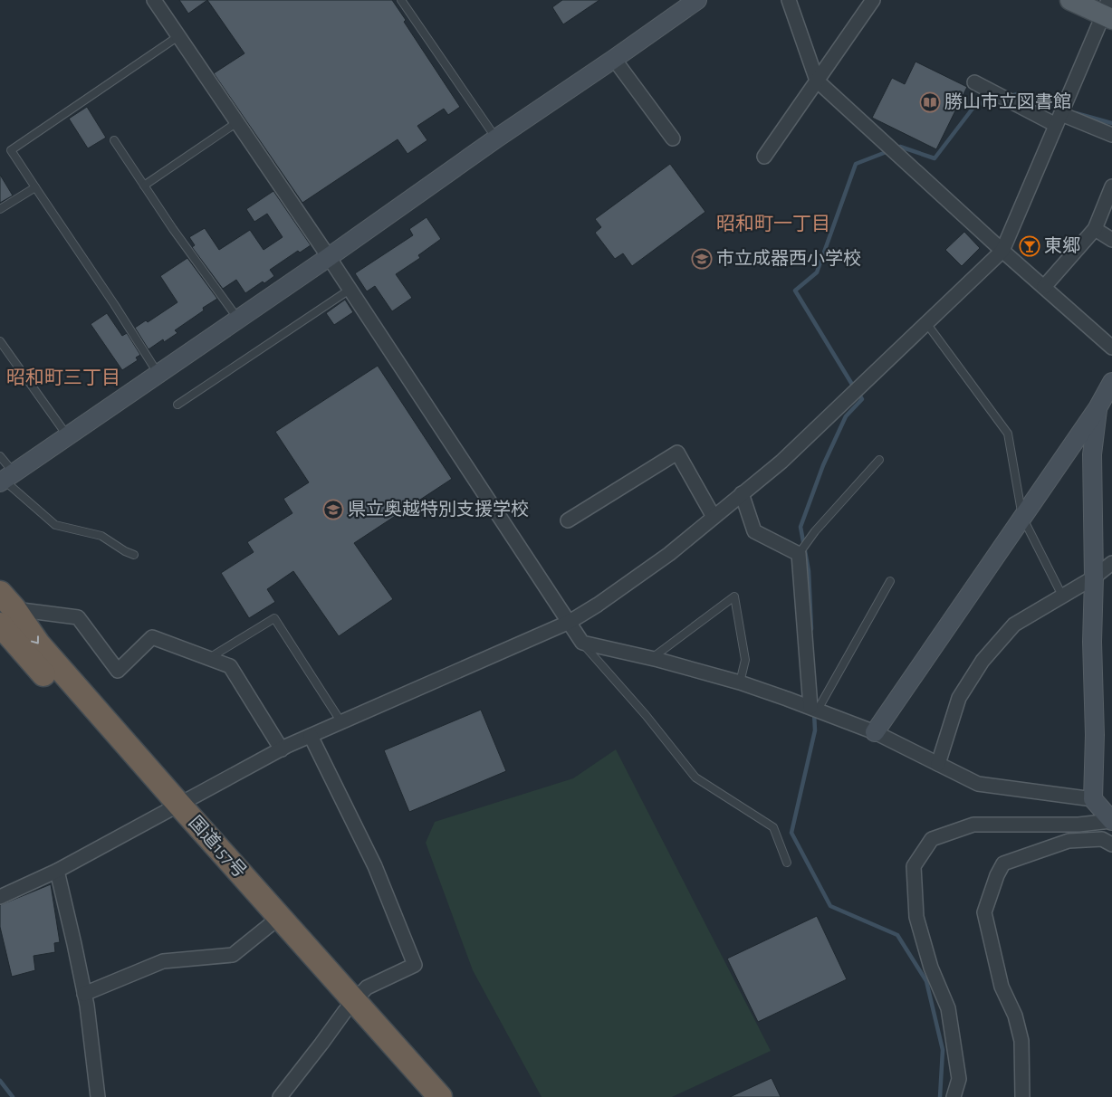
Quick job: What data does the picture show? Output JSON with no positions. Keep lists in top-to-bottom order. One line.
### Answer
{"streets":{"highway":["国道157号"]},"districts":["昭和町一丁目","昭和町三丁目"],"places":{"library":["勝山市立図書館"],"bar":["東郷"],"school or university":["市立成器西小学校","県立奥越特別支援学校"]}}
